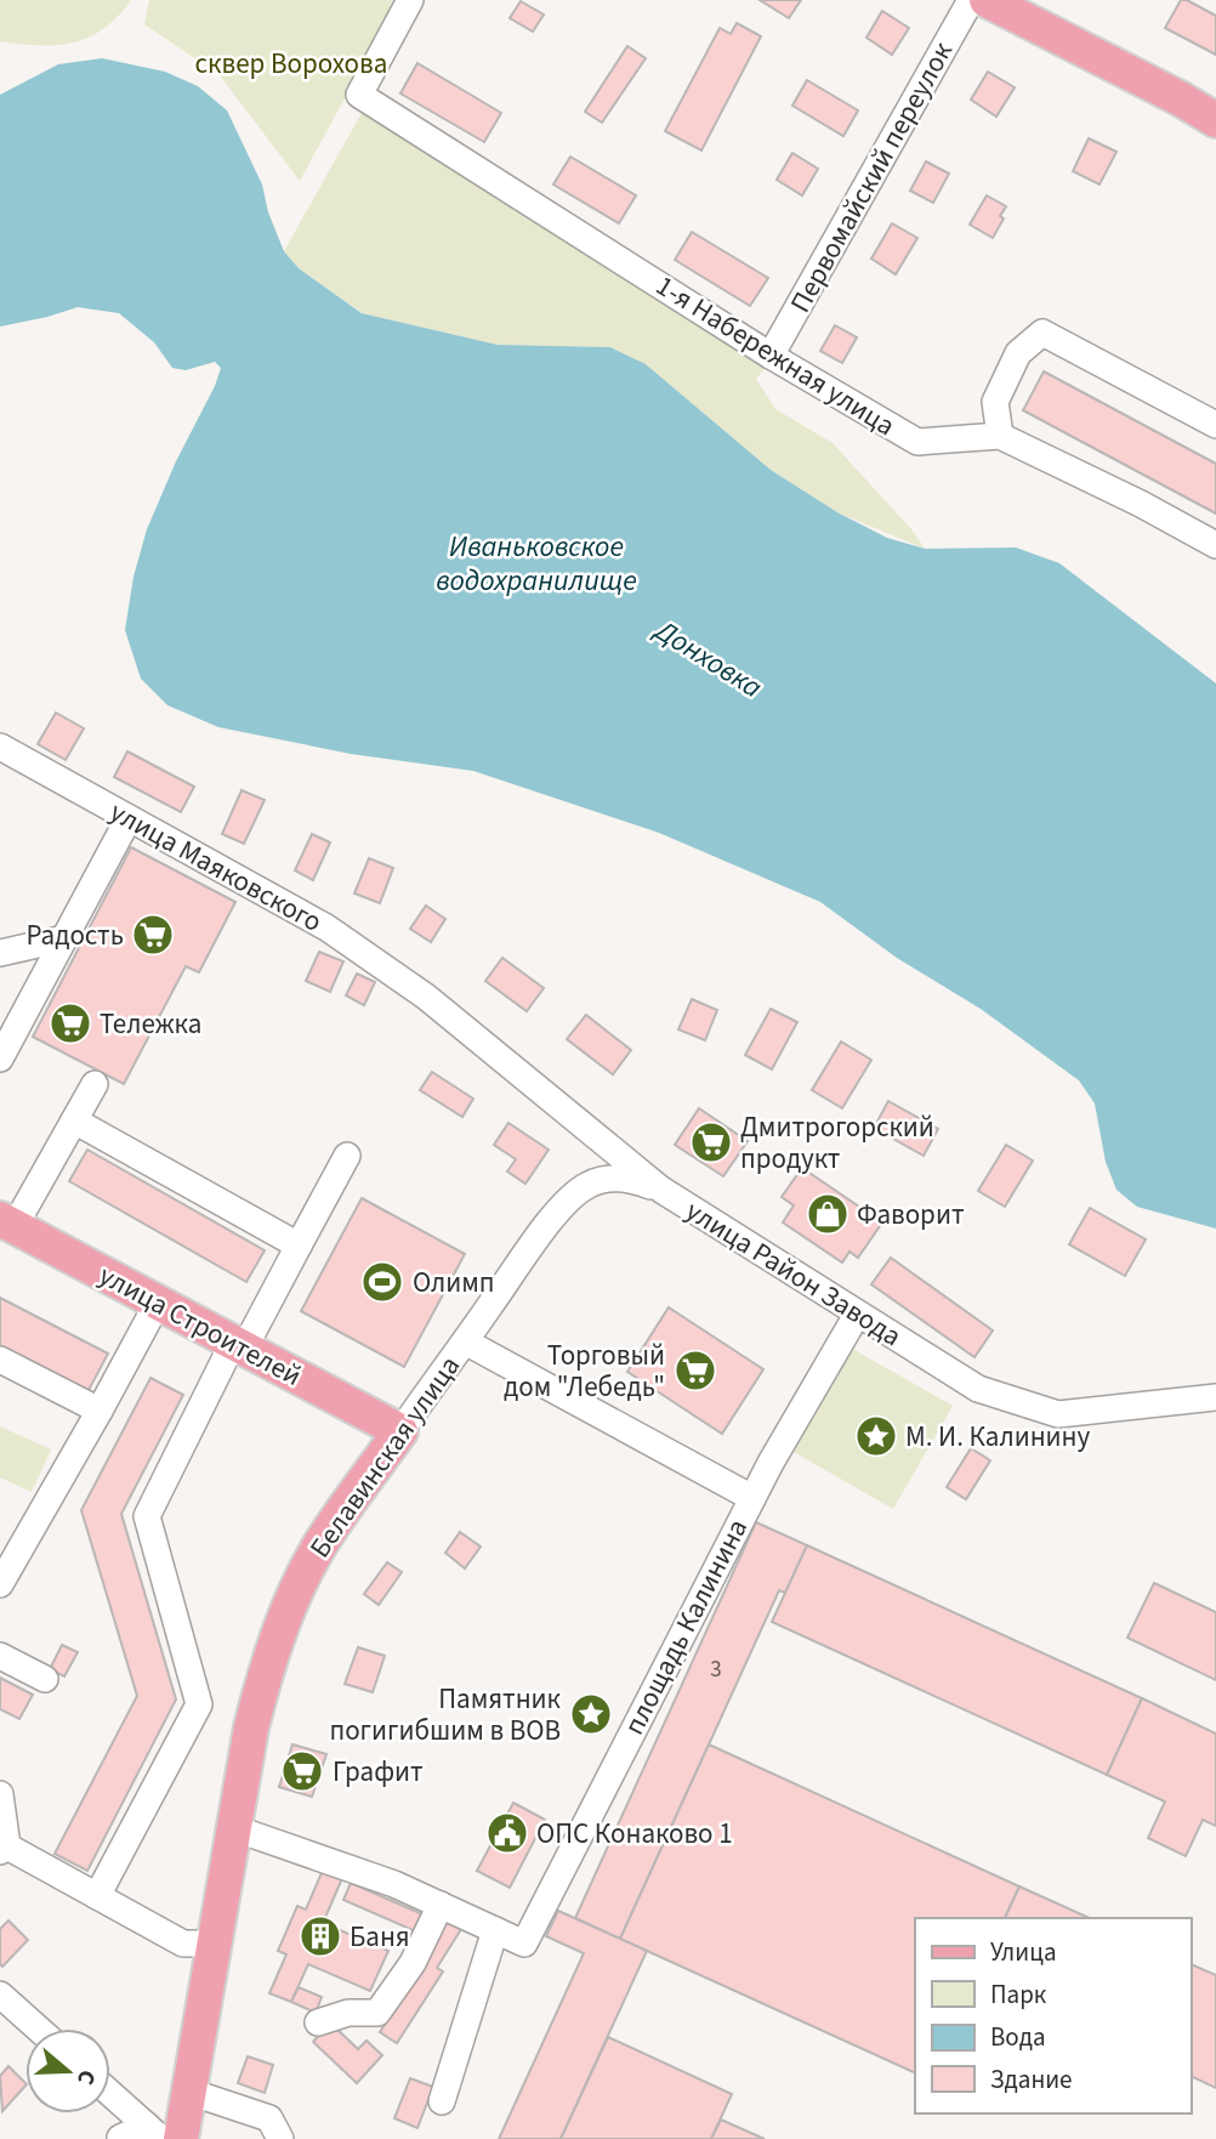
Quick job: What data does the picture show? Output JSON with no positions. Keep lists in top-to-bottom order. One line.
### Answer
{"streets":{"main road":["улица Строителей","Белавинская улица"],"street":["Первомайский переулок","1-я Набережная улица","улица Маяковского","улица Район Завода","площадь Калинина"]},"crossings":[["Первомайский переулок","1-я Набережная улица"],["улица Маяковского","улица Район Завода"],["улица Район Завода","Белавинская улица"],["улица Район Завода","площадь Калинина"],["улица Строителей","Белавинская улица"]],"water":["Иваньковское водохранилище","Донховка"],"parks":["сквер Ворохова"],"places":{"supermarket":["Радость","Тележка","Дмитрогорский продукт","Торговый дом \"Лебедь\"","Графит"],"shop":["Фаворит"],"sports":["Олимп"],"place":["М. И. Калинину","Памятник погигибшим в ВОВ"],"public building":["ОПС Конаково 1"],"building":["Баня"]},"house_numbers":["3"],"legend":["Улица","Парк","Вода","Здание"],"north":"right"}
